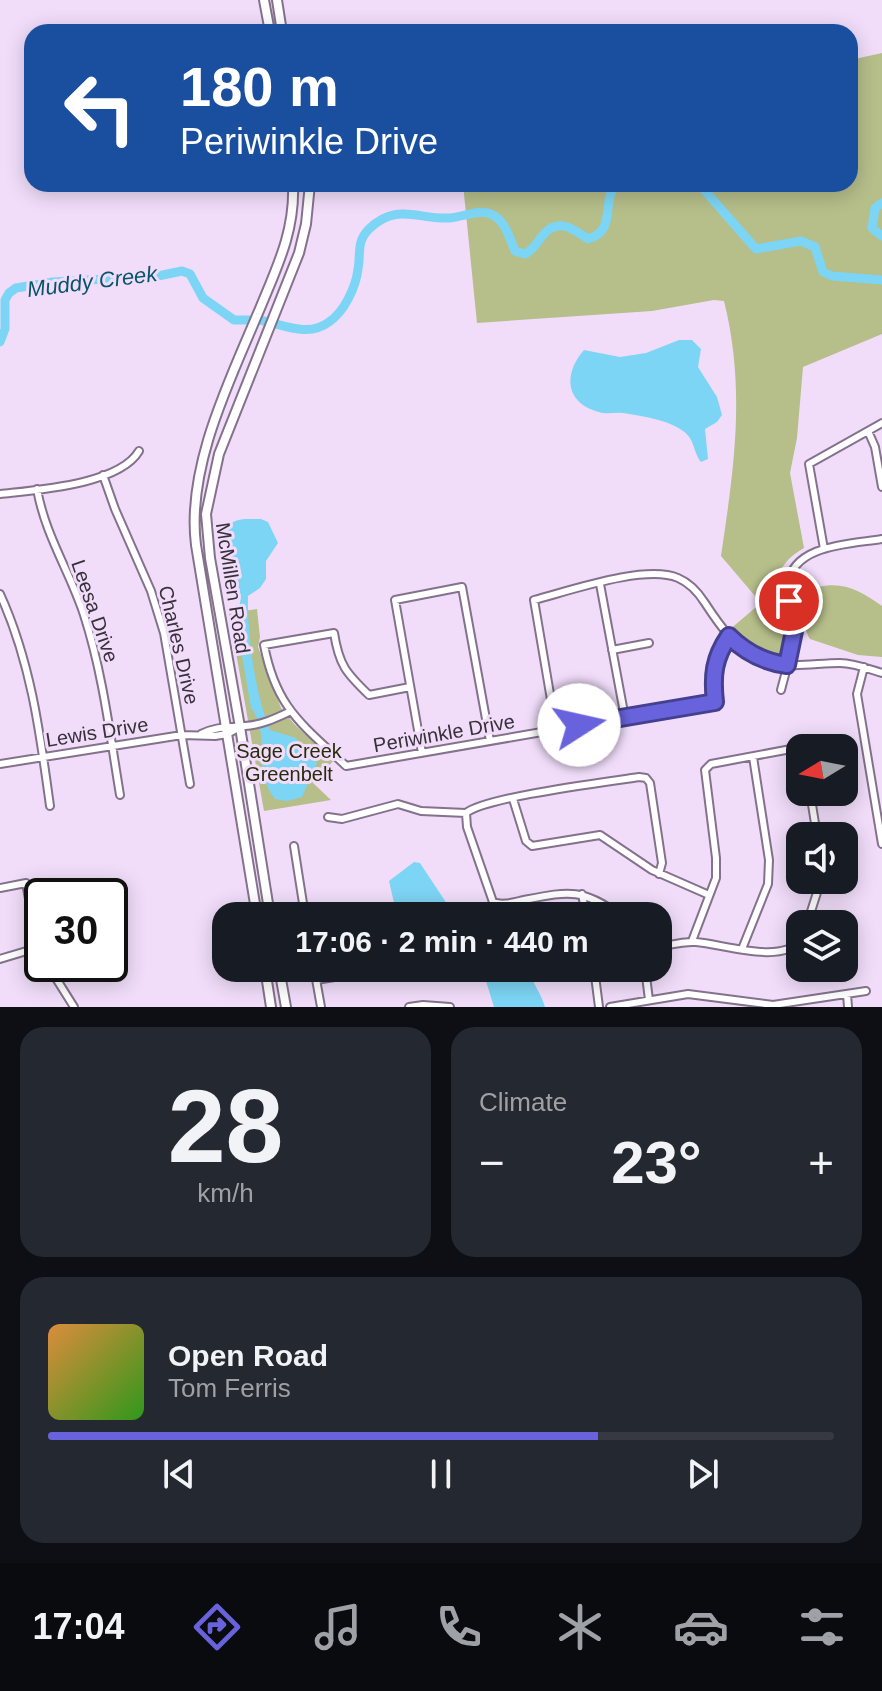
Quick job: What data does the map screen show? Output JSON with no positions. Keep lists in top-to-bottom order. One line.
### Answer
{"streets":{"main road":["McMillen Road"],"street":["Leesa Drive","Charles Drive","Lewis Drive","Periwinkle Drive"]},"crossings":[["McMillen Road","Lewis Drive"],["Leesa Drive","Lewis Drive"],["Charles Drive","Lewis Drive"],["Lewis Drive","Periwinkle Drive"]],"water":["Muddy Creek"],"parks":["Sage Creek Greenbelt"],"north":"left","page":{"turn":["180 m","Periwinkle Drive"],"limit":"30","trip":"17:06 · 2 min · 440 m","tile":[["28","km/h"],"Climate"],"heat":["−","23°","+"],"song":["Open Road","Tom Ferris"],"tabs":"17:04"}}
